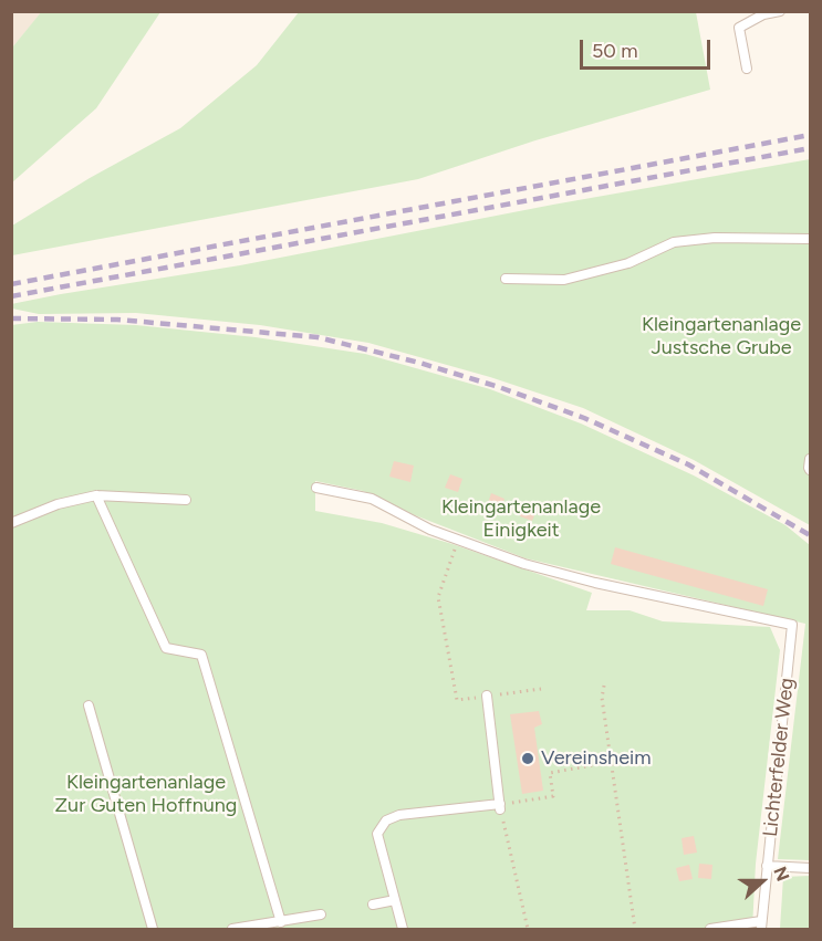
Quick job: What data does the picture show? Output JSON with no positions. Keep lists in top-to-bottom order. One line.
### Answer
{"streets":{"lane":["Lichterfelder Weg"]},"parks":["Kleingartenanlage Justsche Grube","Kleingartenanlage Einigkeit","Kleingartenanlage Zur Guten Hoffnung"],"places":["Vereinsheim"],"scale_bar":"50 m","north":"right"}
